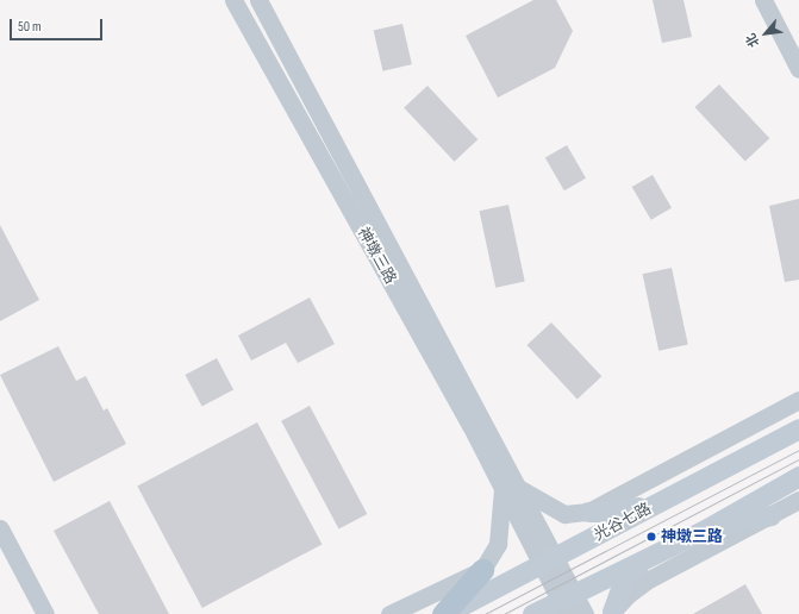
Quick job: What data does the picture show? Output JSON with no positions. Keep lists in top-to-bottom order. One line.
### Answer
{"streets":{"main road":["光谷七路"],"street":["神墩三路"]},"crossings":[["神墩三路","光谷七路"]],"places":["神墩三路"],"scale_bar":"50 m","north":"bottom left"}
